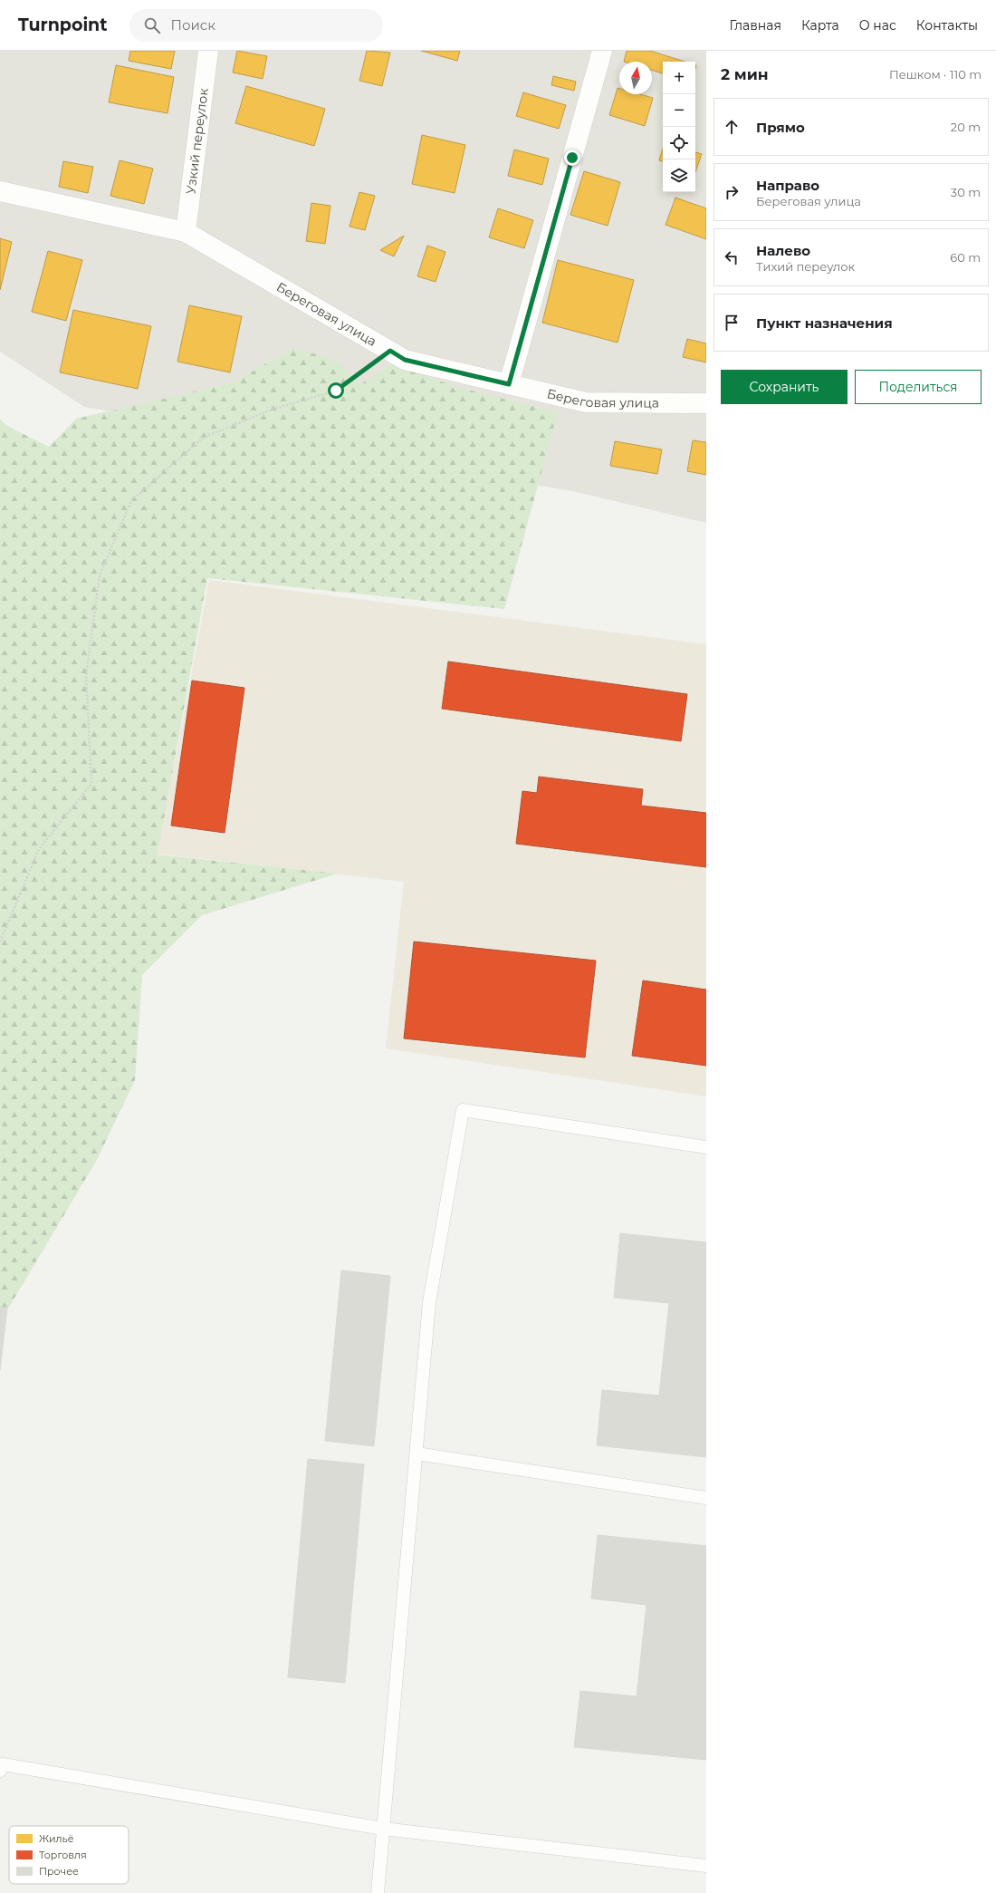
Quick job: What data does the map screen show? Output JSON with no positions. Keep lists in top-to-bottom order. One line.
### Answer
{"streets":{"street":["Узкий переулок","Береговая улица"]},"crossings":[["Узкий переулок","Береговая улица"]],"legend":["Жильё","Торговля","Прочее"],"north":"top","page":{"header":"Turnpoint","search":"Поиск","nav":["Главная","Карта","О нас","Контакты"],"heading":["2 мин","Пешком · 110 m"],"map_buttons":["+","−"],"list":[["Прямо","20 m"],["Направо","Береговая улица","30 m"],["Налево","Тихий переулок","60 m"],"Пункт назначения"],"buttons":["Сохранить","Поделиться"]}}
